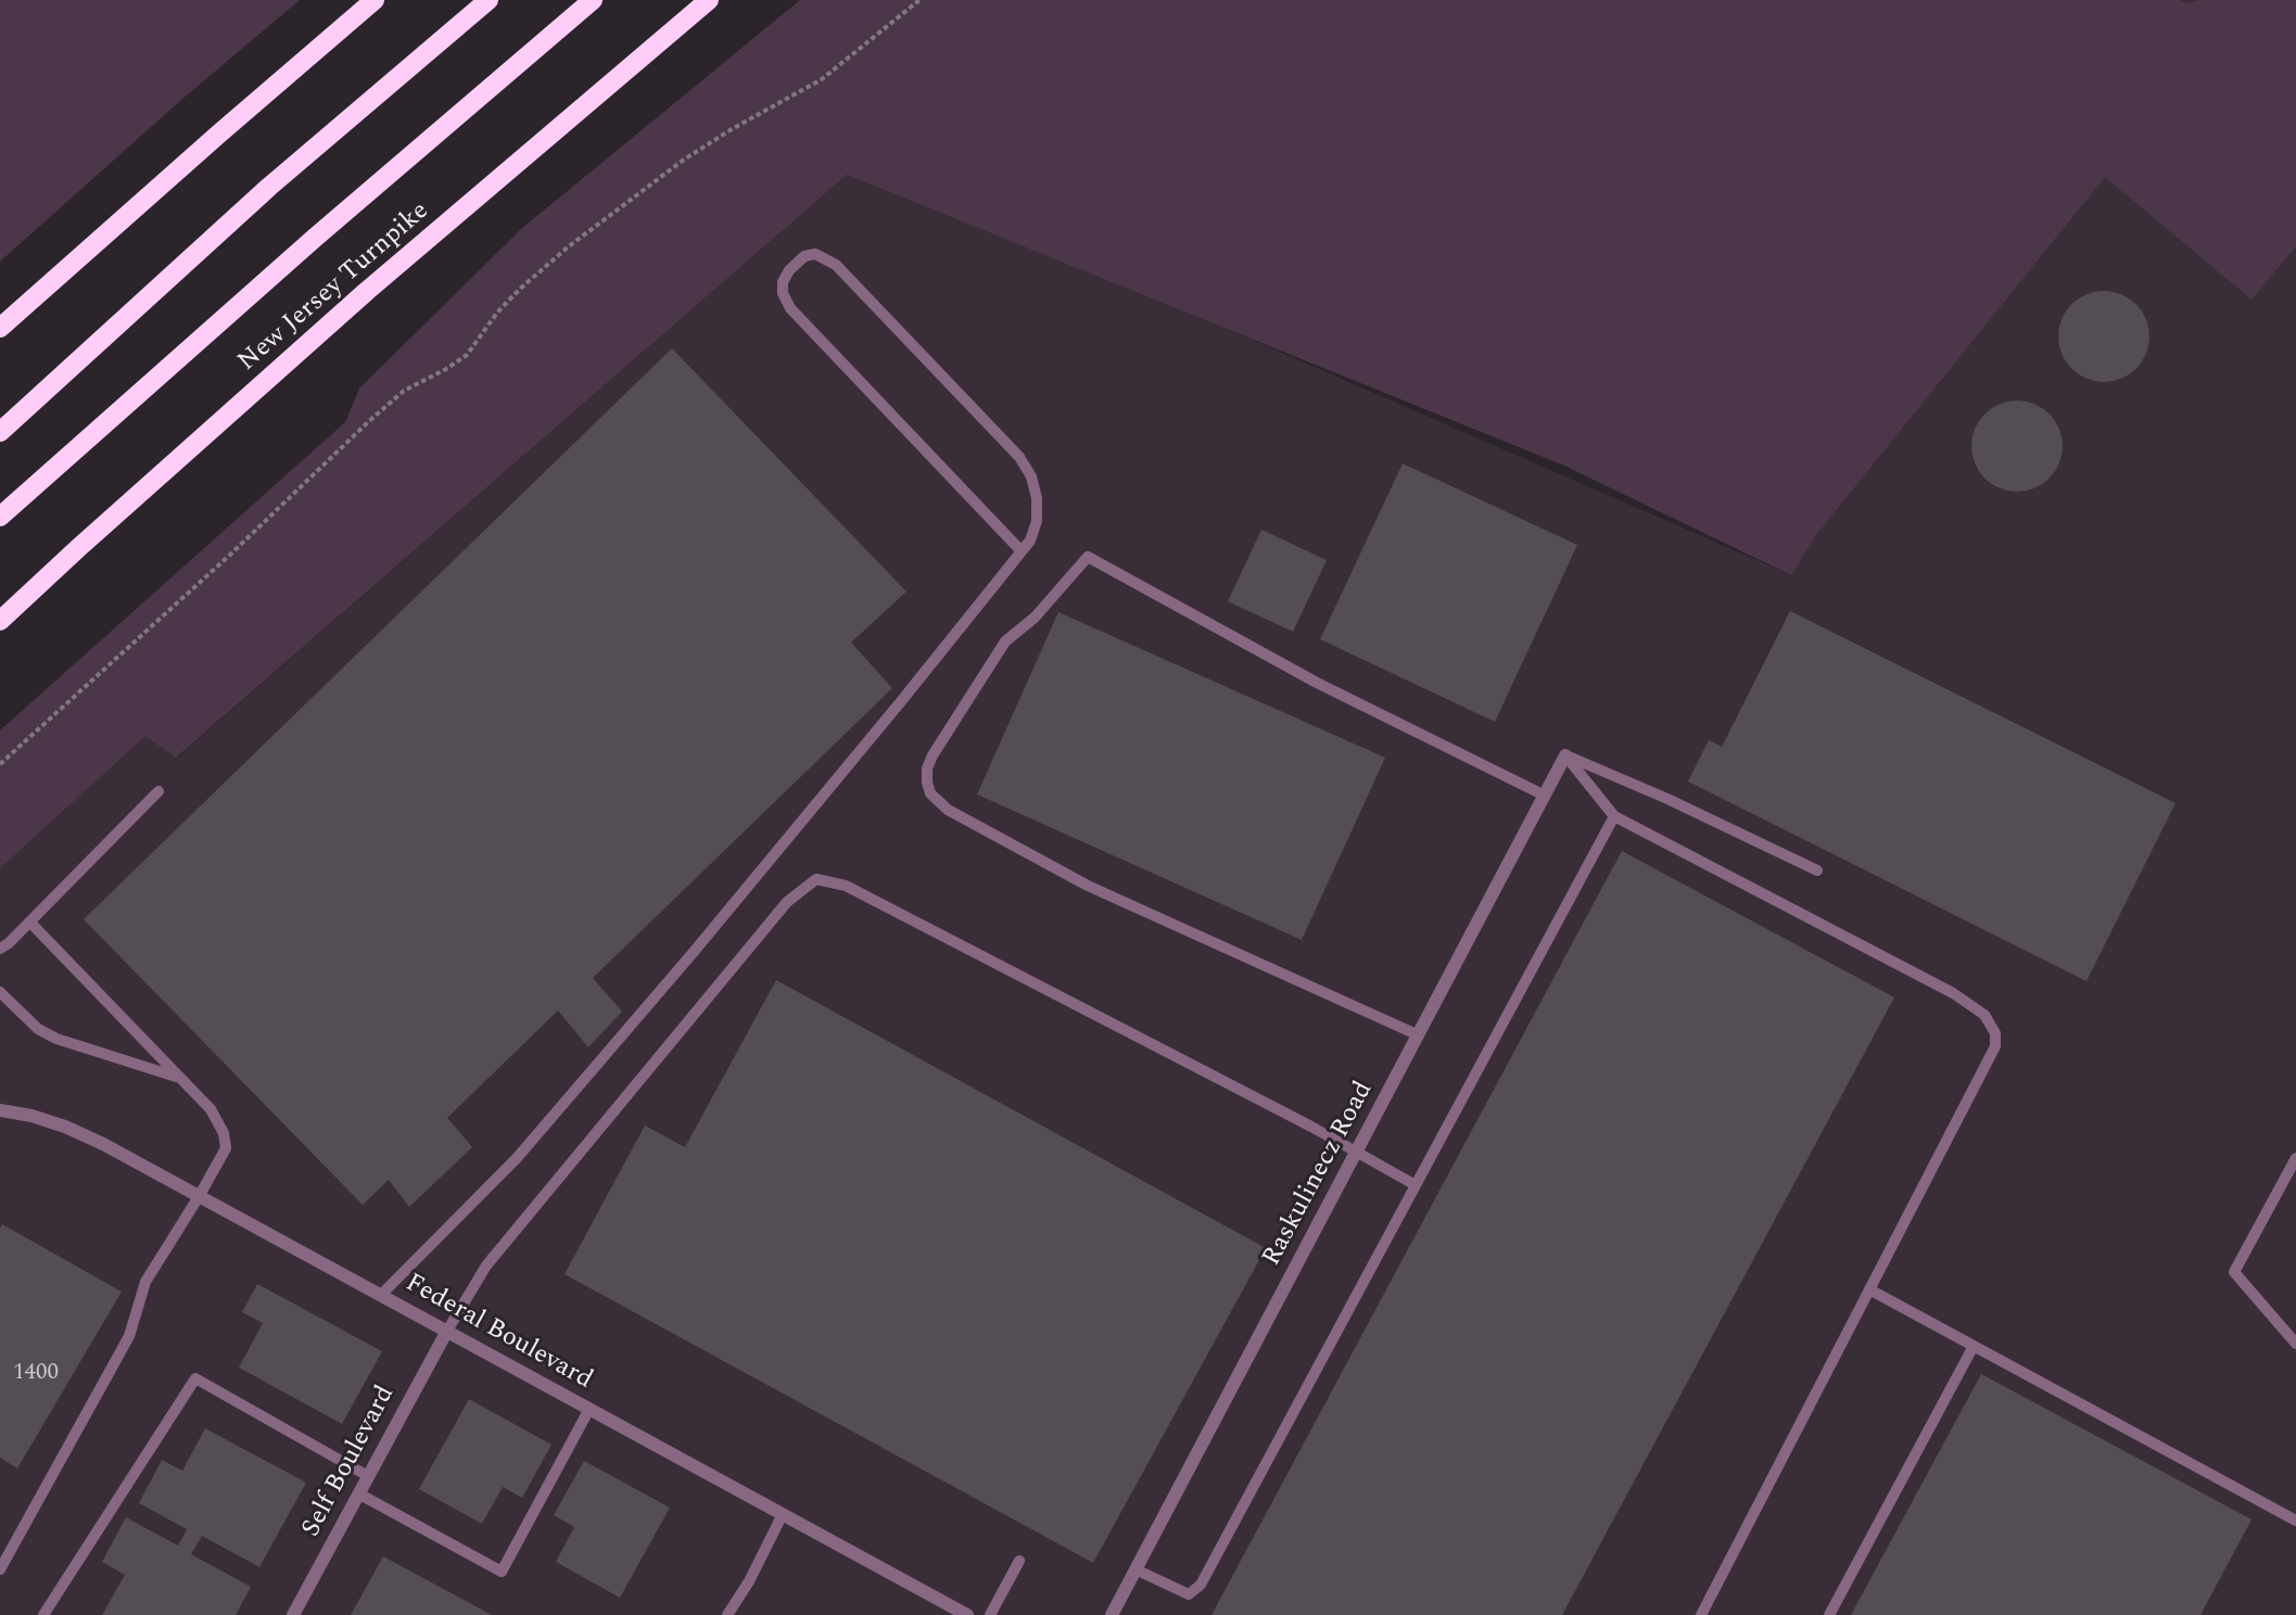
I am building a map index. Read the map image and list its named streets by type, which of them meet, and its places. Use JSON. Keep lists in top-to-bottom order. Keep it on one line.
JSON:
{"streets":{"highway":["New Jersey Turnpike"],"street":["Raskulinecz Road","Federal Boulevard","Self Boulevard"]},"crossings":[["Federal Boulevard","Self Boulevard"]],"house_numbers":["1400"]}
